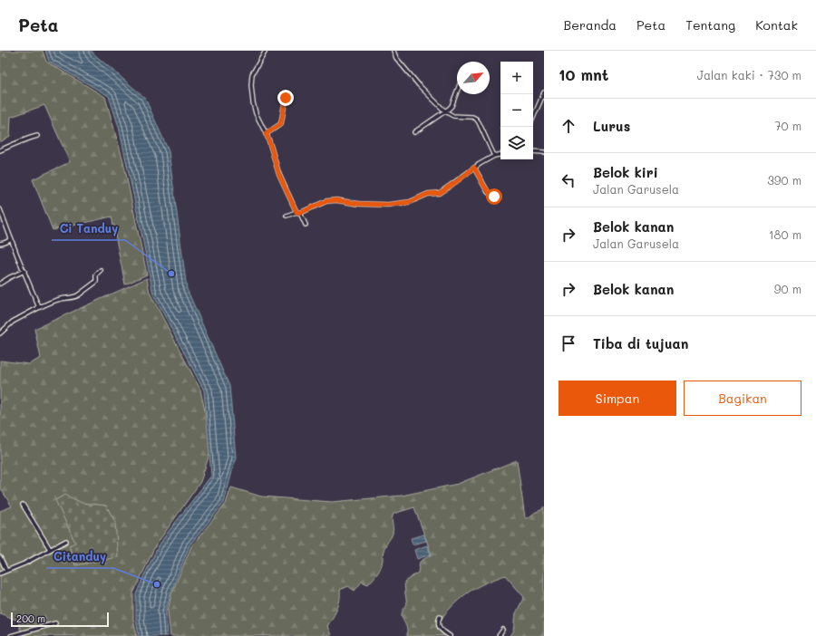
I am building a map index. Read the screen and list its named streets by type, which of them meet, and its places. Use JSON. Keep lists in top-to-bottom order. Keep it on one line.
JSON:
{"places":["Ci Tanduy","Citanduy"],"scale_bar":"200 m","north":"top right","page":{"header":"Peta","nav":["Beranda","Peta","Tentang","Kontak"],"heading":["10 mnt","Jalan kaki · 730 m"],"map_buttons":["+","−"],"list":[["Lurus","70 m"],["Belok kiri","Jalan Garusela","390 m"],["Belok kanan","Jalan Garusela","180 m"],["Belok kanan","90 m"],"Tiba di tujuan"],"buttons":["Simpan","Bagikan"],"scale":"200 m"}}
